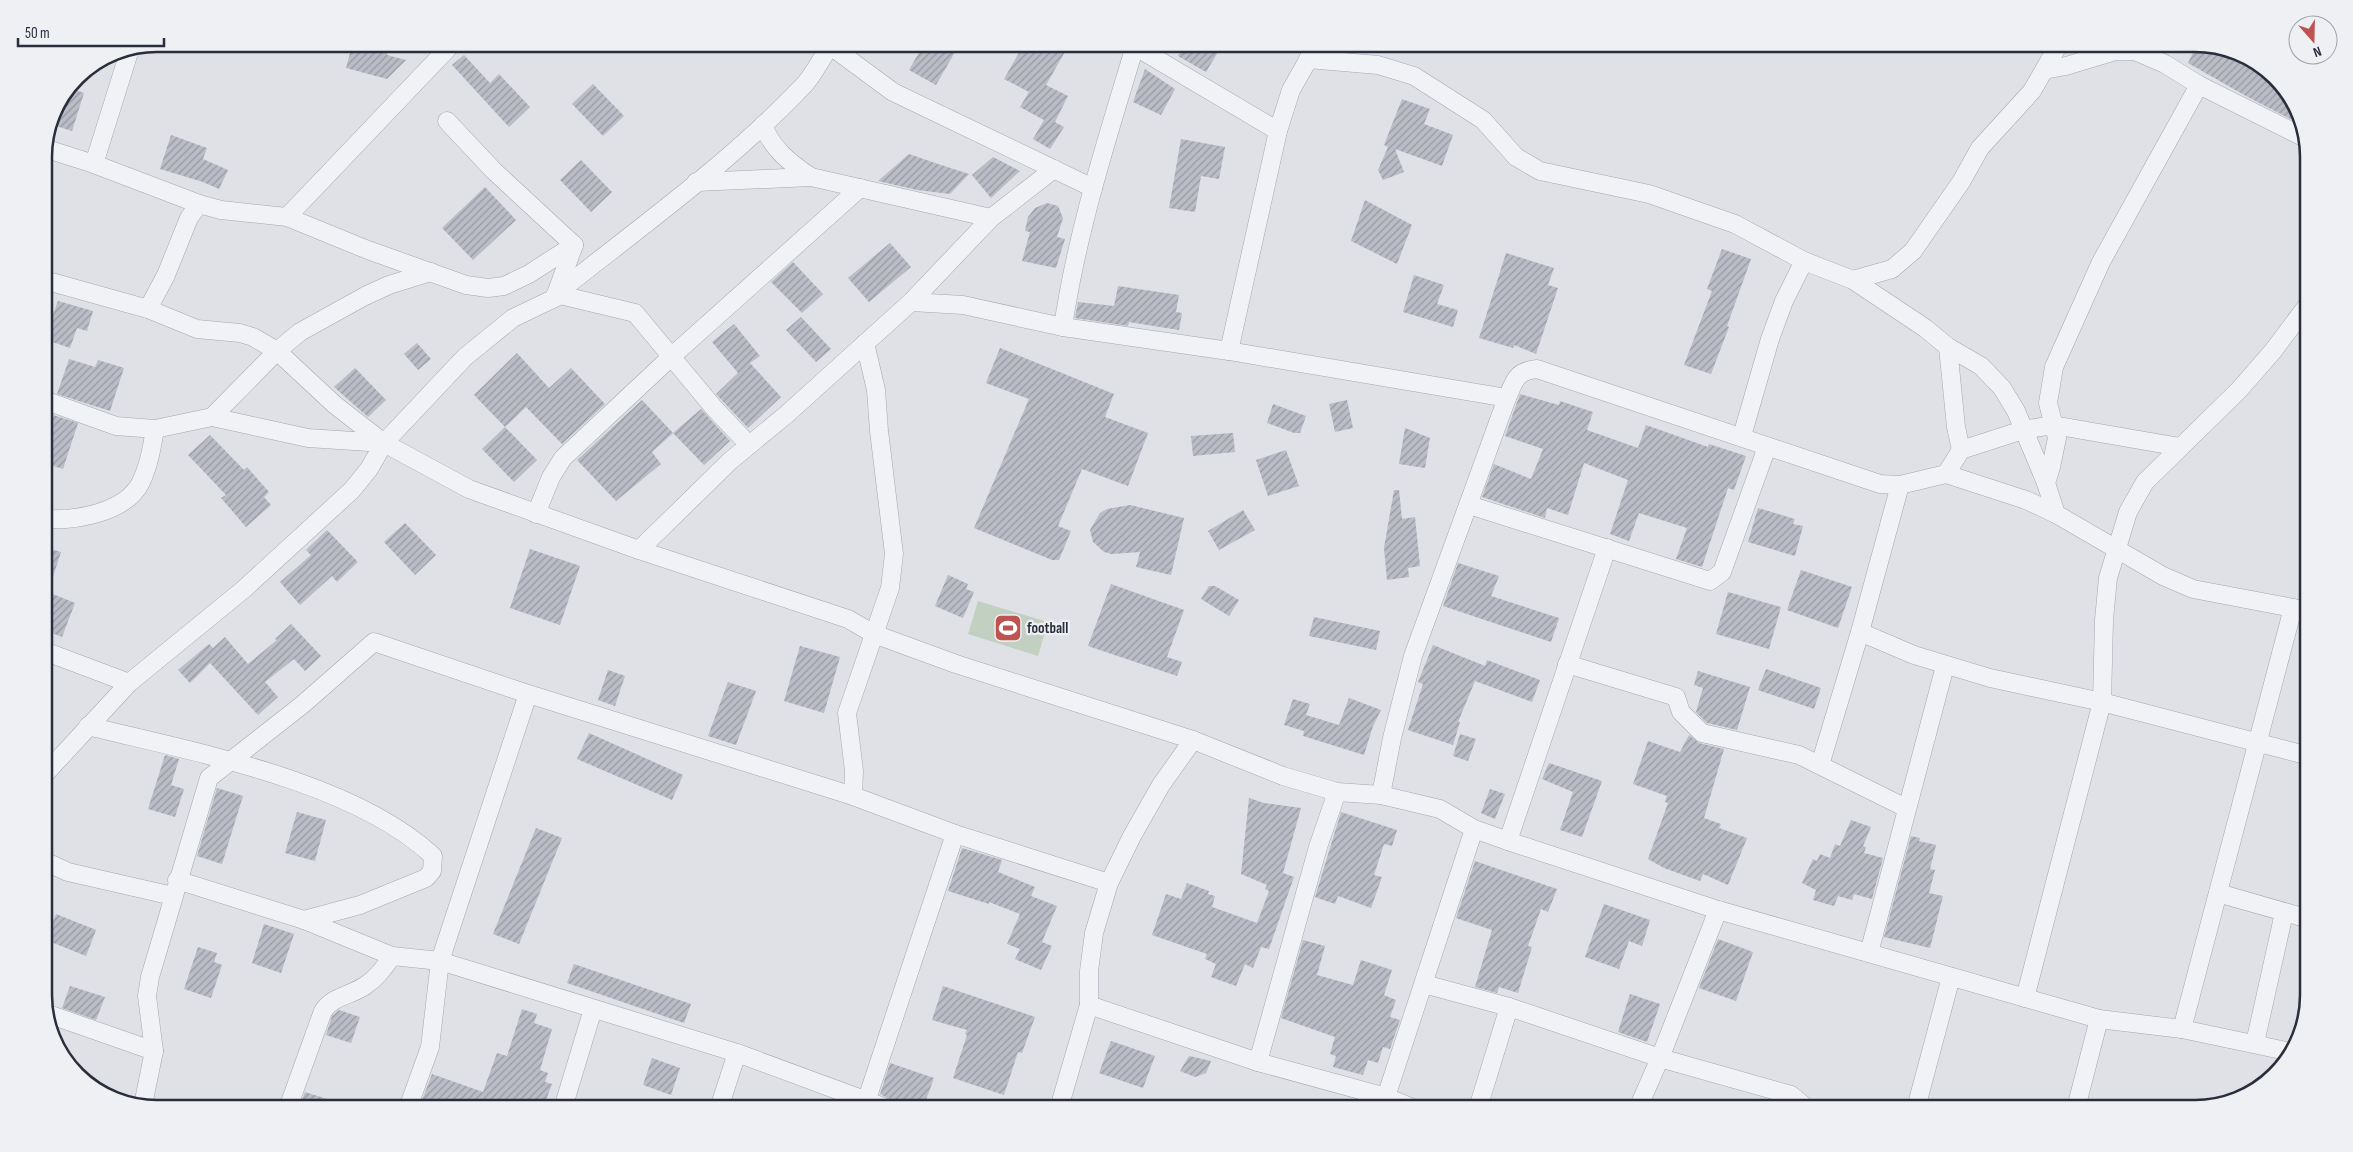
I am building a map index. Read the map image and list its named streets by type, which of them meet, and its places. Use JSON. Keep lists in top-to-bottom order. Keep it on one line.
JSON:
{"places":{"sports":["football"]},"scale_bar":"50 m","north":"bottom"}
